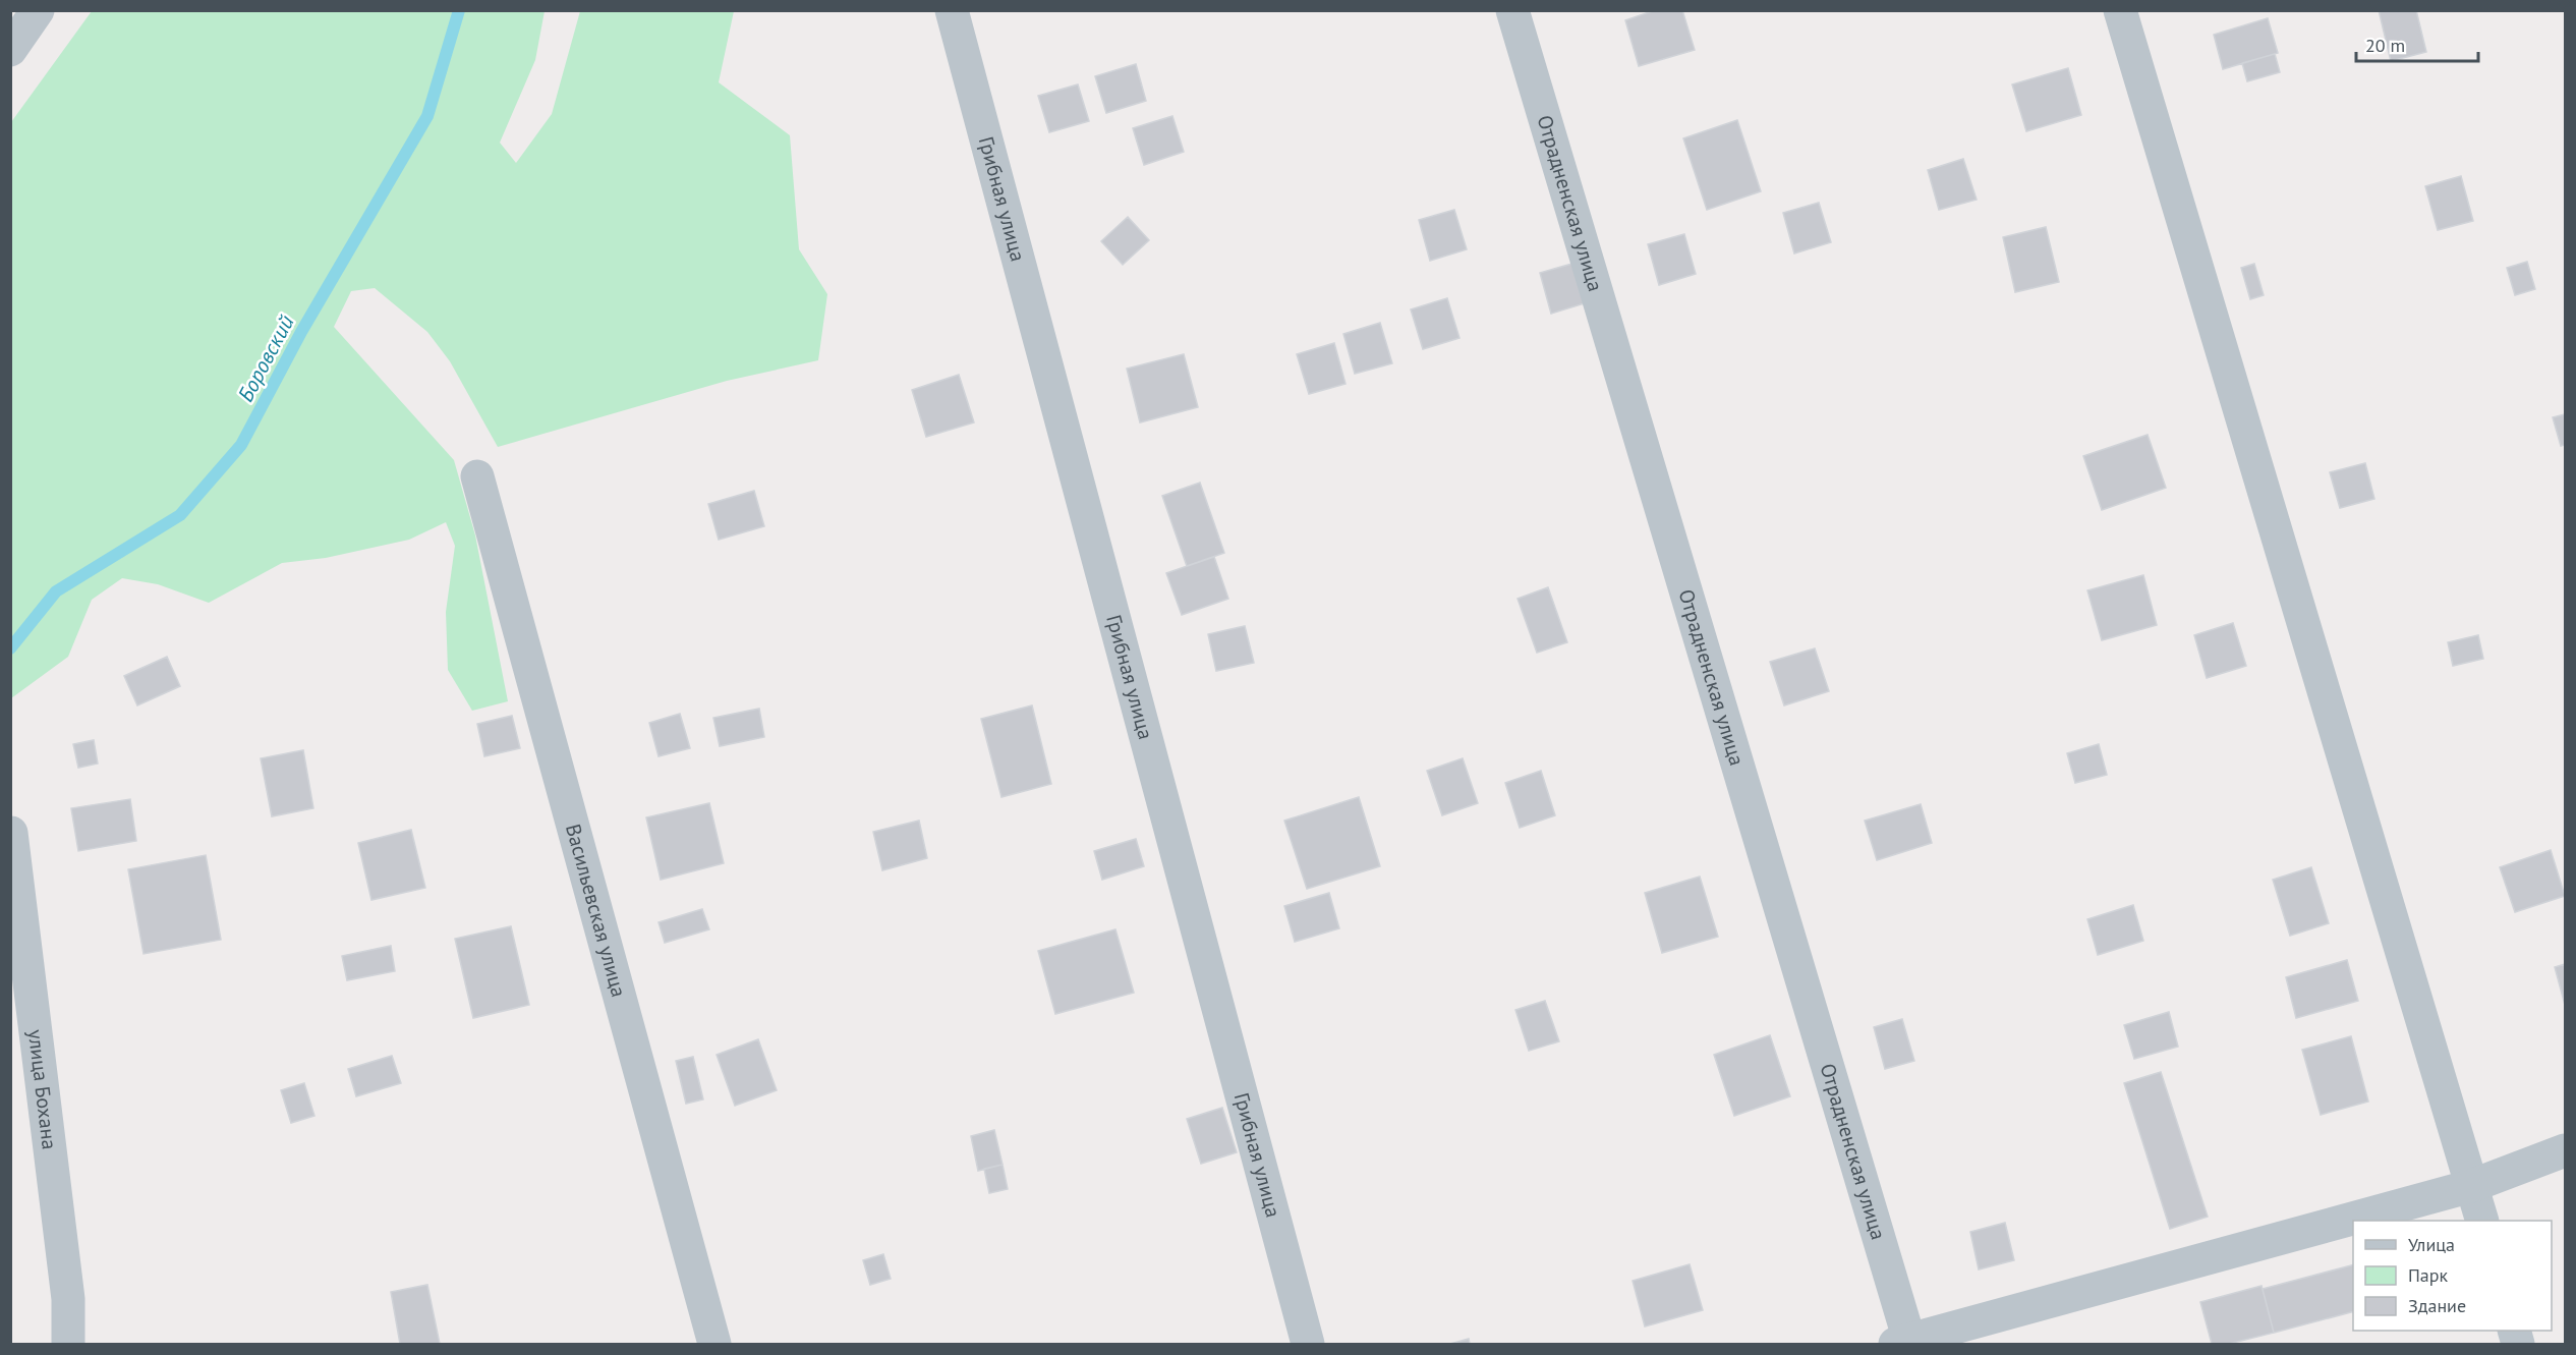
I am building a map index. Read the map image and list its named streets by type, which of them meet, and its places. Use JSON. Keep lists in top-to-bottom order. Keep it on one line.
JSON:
{"streets":{"street":["Грибная улица","Отрадненская улица","Васильевская улица","улица Бохана"]},"water":["Боровский"],"legend":["Улица","Парк","Здание"],"scale_bar":"20 m"}
